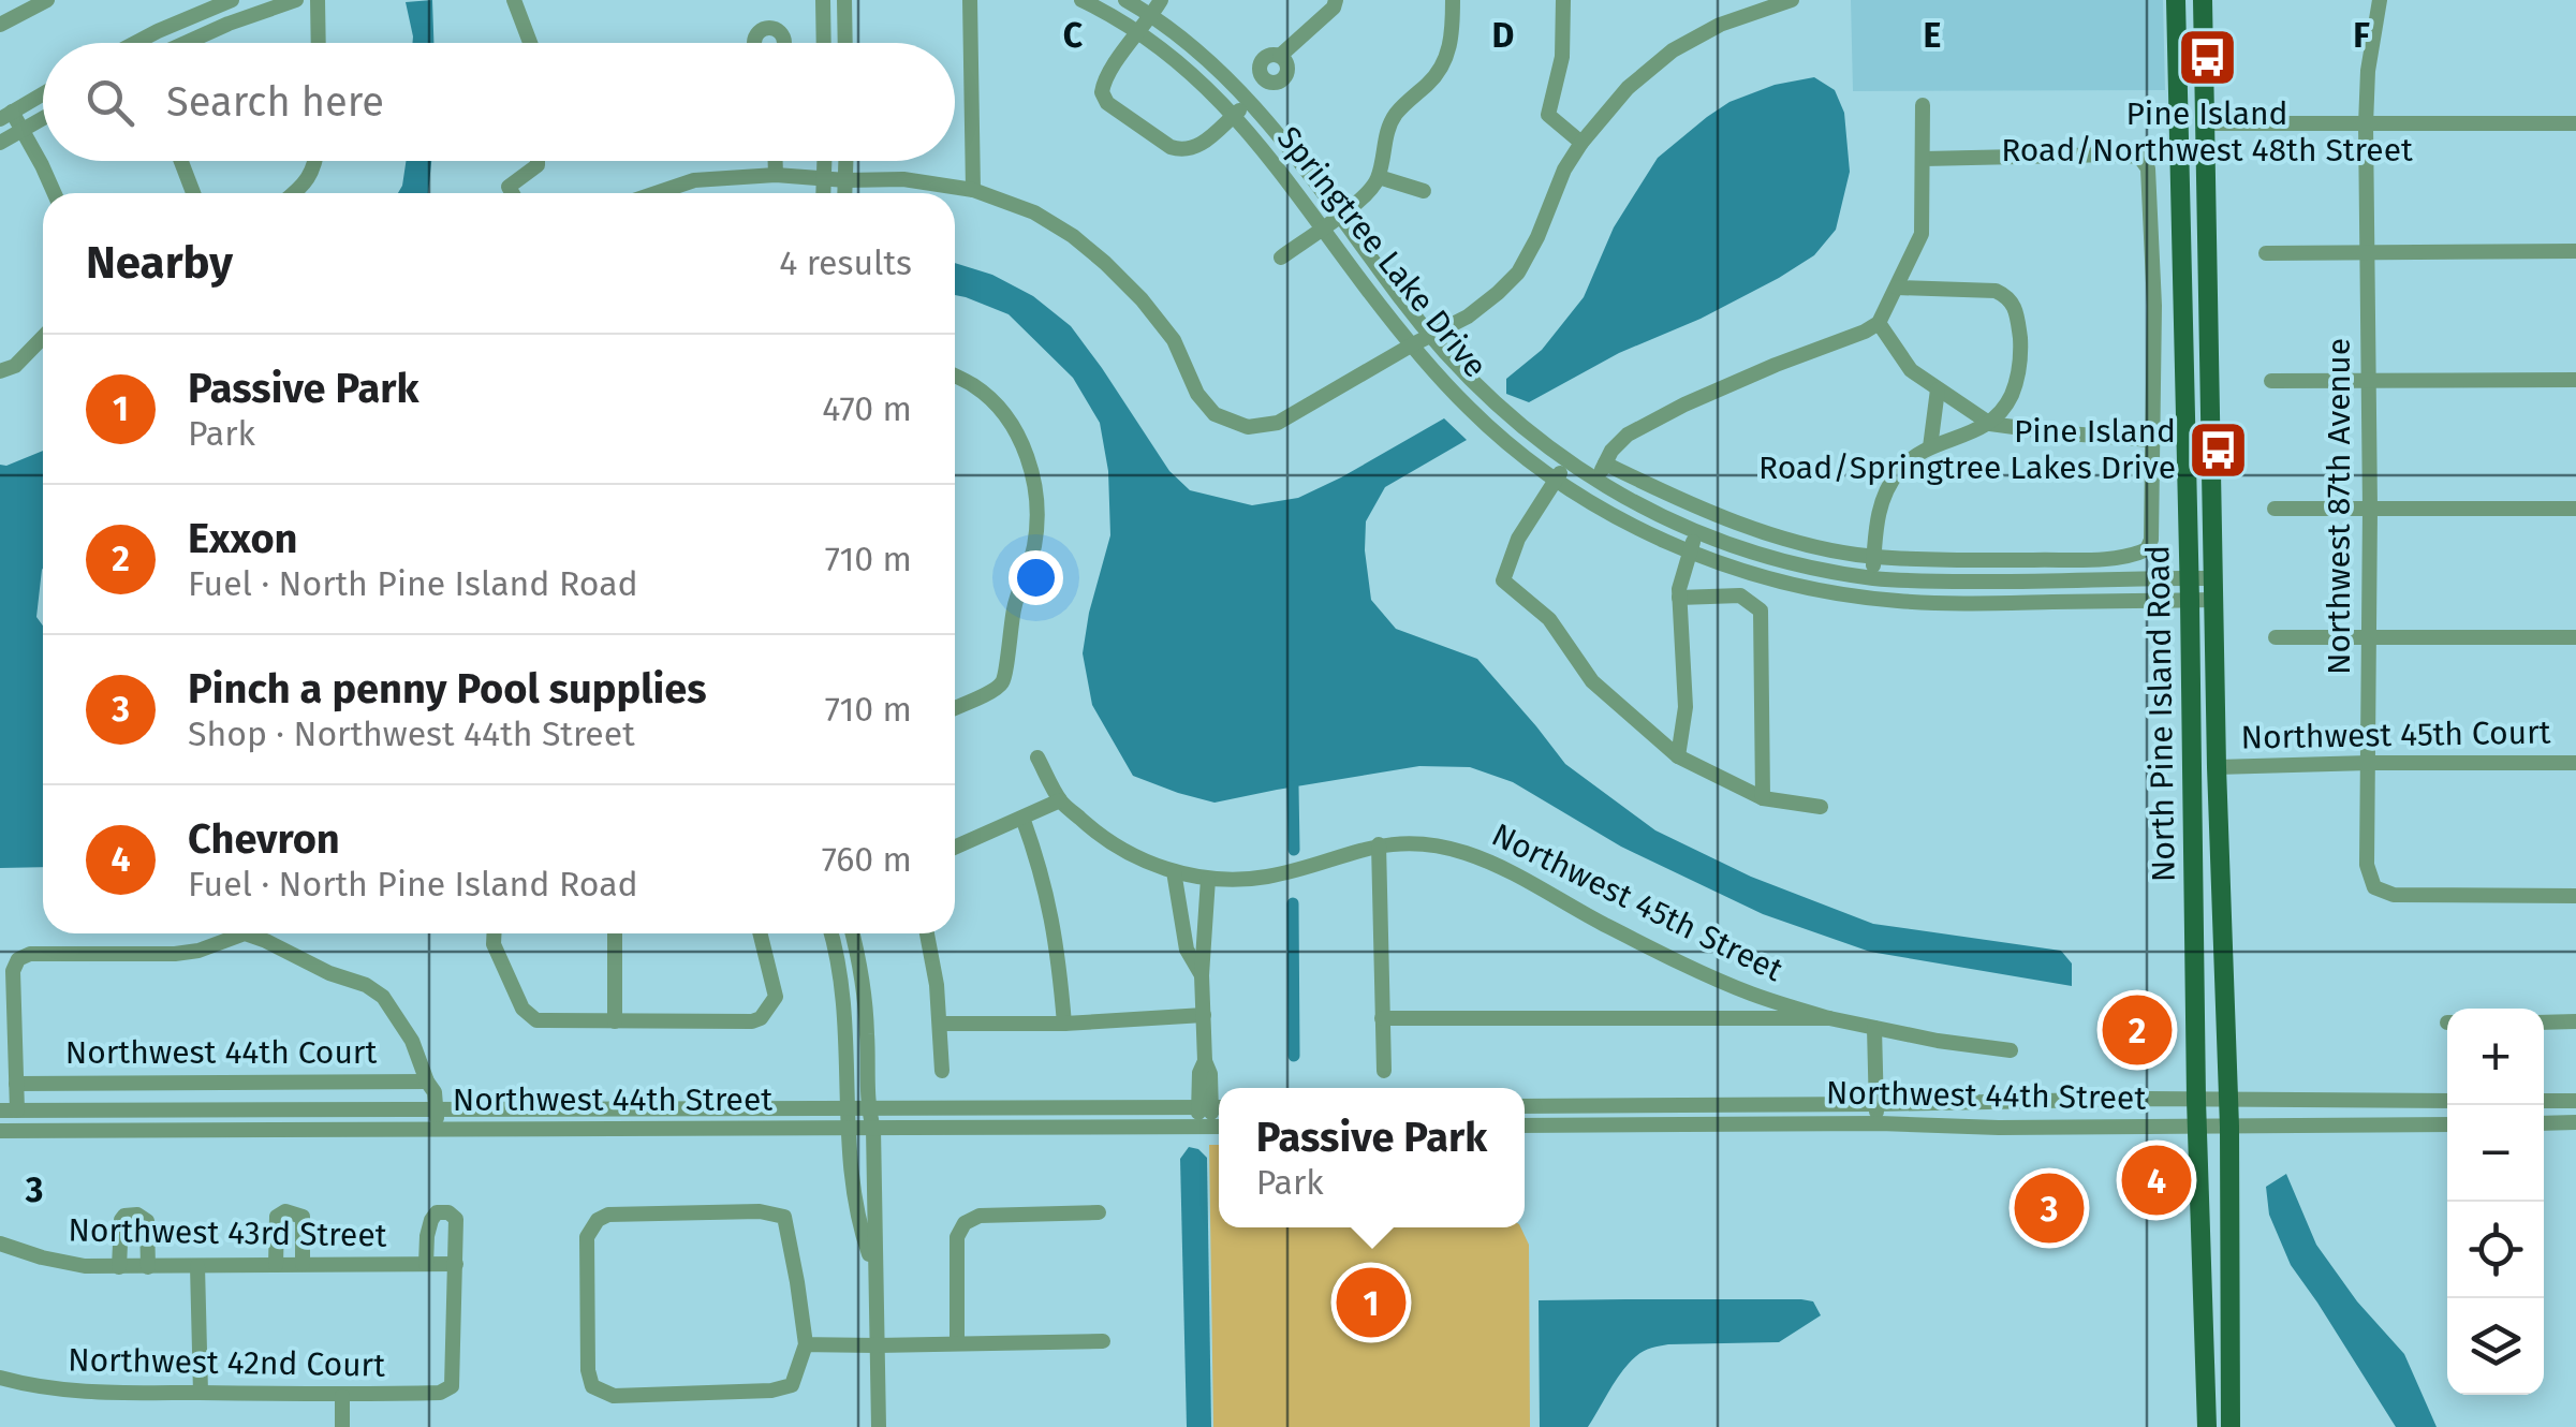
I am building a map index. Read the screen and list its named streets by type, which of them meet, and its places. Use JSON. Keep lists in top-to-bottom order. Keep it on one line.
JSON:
{"streets":{"main road":["North Pine Island Road"],"street":["Springtree Lake Drive","Northwest 87th Avenue","Northwest 45th Court","Northwest 45th Street","Northwest 44th Court","Northwest 44th Street","Northwest 43rd Street","Northwest 42nd Court"]},"crossings":[["Springtree Lake Drive","North Pine Island Road"],["Northwest 87th Avenue","Northwest 45th Court"],["North Pine Island Road","Northwest 45th Court"],["North Pine Island Road","Northwest 44th Street"],["Northwest 43rd Street","Northwest 42nd Court"]],"places":{"bus stop":["Pine Island Road/Northwest 48th Street","Pine Island Road/Springtree Lakes Drive"]},"page":{"search":"Search here","heading":["Nearby","4 results"],"list":[{"mark":"1","name":"Passive Park","note":"Park","value":"470 m"},{"mark":"2","name":"Exxon","note":"Fuel · North Pine Island Road","value":"710 m"},{"mark":"3","name":"Pinch a penny Pool supplies","note":"Shop · Northwest 44th Street","value":"710 m"},{"mark":"4","name":"Chevron","note":"Fuel · North Pine Island Road","value":"760 m"}],"pins":["2","4","3","1"],"map_buttons":["+","−"],"popup":["Passive Park","Park"]},"grid":{"columns":["C","D","E","F"],"rows":["3"]}}
